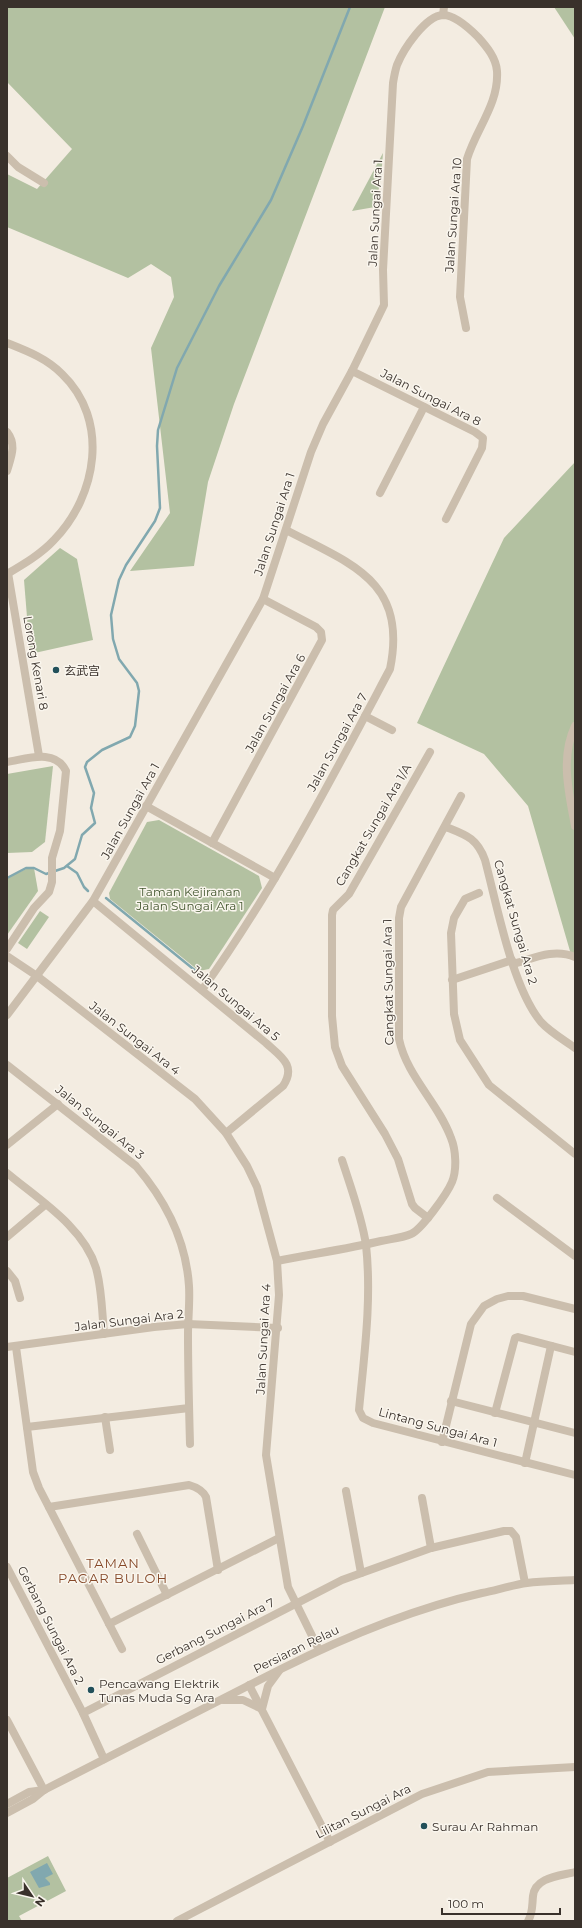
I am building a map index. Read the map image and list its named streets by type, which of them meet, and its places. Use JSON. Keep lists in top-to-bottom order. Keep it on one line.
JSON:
{"streets":{"street":["Jalan Sungai Ara 1","Jalan Sungai Ara 10","Jalan Sungai Ara 8","Lorong Kenari 8","Jalan Sungai Ara 6","Jalan Sungai Ara 7","Cangkat Sungai Ara 1/A","Cangkat Sungai Ara 2","Cangkat Sungai Ara 1","Jalan Sungai Ara 5","Jalan Sungai Ara 4","Jalan Sungai Ara 3","Jalan Sungai Ara 2","Lintang Sungai Ara 1","Gerbang Sungai Ara 2","Gerbang Sungai Ara 7","Persiaran Relau","Lilitan Sungai Ara"]},"crossings":[["Jalan Sungai Ara 1","Jalan Sungai Ara 10"],["Jalan Sungai Ara 1","Jalan Sungai Ara 8"],["Jalan Sungai Ara 1","Jalan Sungai Ara 6"],["Jalan Sungai Ara 1","Jalan Sungai Ara 7"],["Jalan Sungai Ara 1","Jalan Sungai Ara 5"],["Jalan Sungai Ara 1","Jalan Sungai Ara 4"],["Jalan Sungai Ara 7","Jalan Sungai Ara 5"],["Cangkat Sungai Ara 1/A","Cangkat Sungai Ara 1"],["Cangkat Sungai Ara 2","Cangkat Sungai Ara 1"],["Cangkat Sungai Ara 1","Jalan Sungai Ara 4"],["Cangkat Sungai Ara 1","Lintang Sungai Ara 1"],["Jalan Sungai Ara 5","Jalan Sungai Ara 4"],["Jalan Sungai Ara 4","Jalan Sungai Ara 2"],["Jalan Sungai Ara 4","Gerbang Sungai Ara 7"],["Jalan Sungai Ara 4","Persiaran Relau"],["Jalan Sungai Ara 3","Jalan Sungai Ara 2"],["Gerbang Sungai Ara 2","Gerbang Sungai Ara 7"],["Gerbang Sungai Ara 2","Persiaran Relau"],["Gerbang Sungai Ara 7","Persiaran Relau"]],"districts":["TAMAN PAGAR BULOH"],"parks":["Taman Kejiranan Jalan Sungai Ara 1"],"places":["玄武宫","Pencawang Elektrik Tunas Muda Sg Ara","Surau Ar Rahman"],"scale_bar":"100 m","north":"bottom right"}
